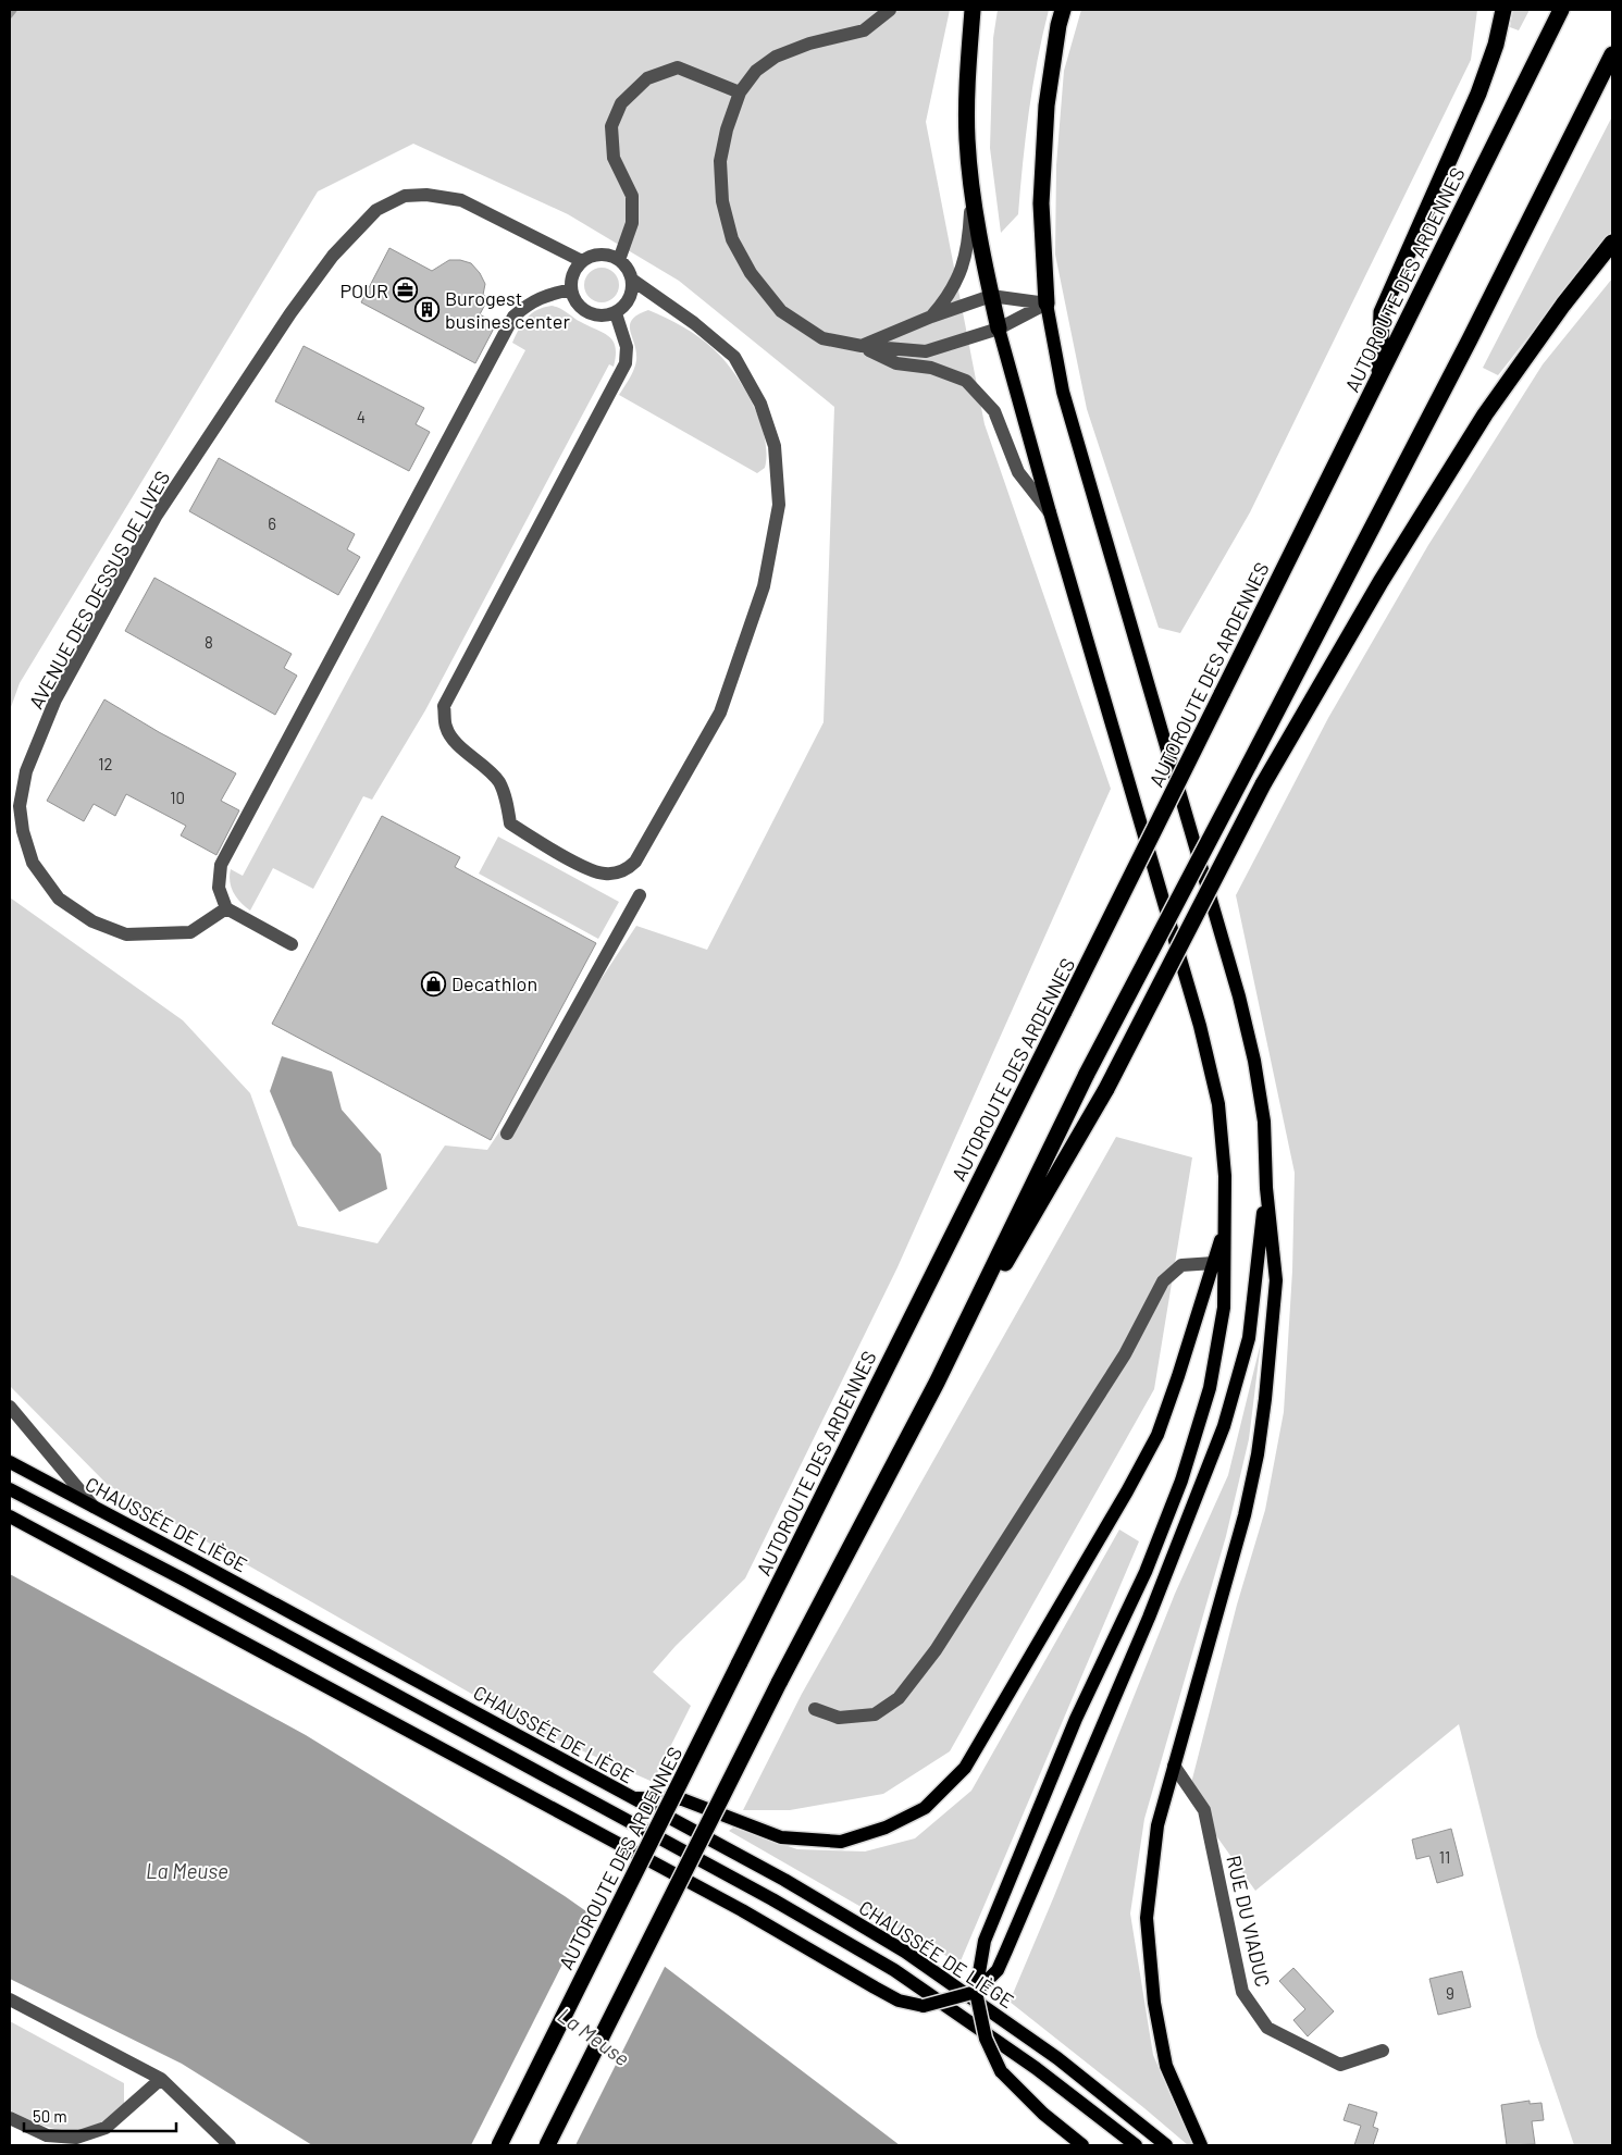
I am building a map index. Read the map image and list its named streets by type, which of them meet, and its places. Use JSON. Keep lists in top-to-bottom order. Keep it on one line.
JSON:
{"streets":{"highway":["AUTOROUTE DES ARDENNES"],"main road":["CHAUSSÉE DE LIÈGE"],"street":["AVENUE DES DESSUS DE LIVES","RUE DU VIADUC"]},"water":["La Meuse"],"places":{"office":["POUR"],"building":["Burogest busines center"],"shop":["Decathlon"]},"house_numbers":["4","6","8","12","10","11","9"],"scale_bar":"50 m"}
